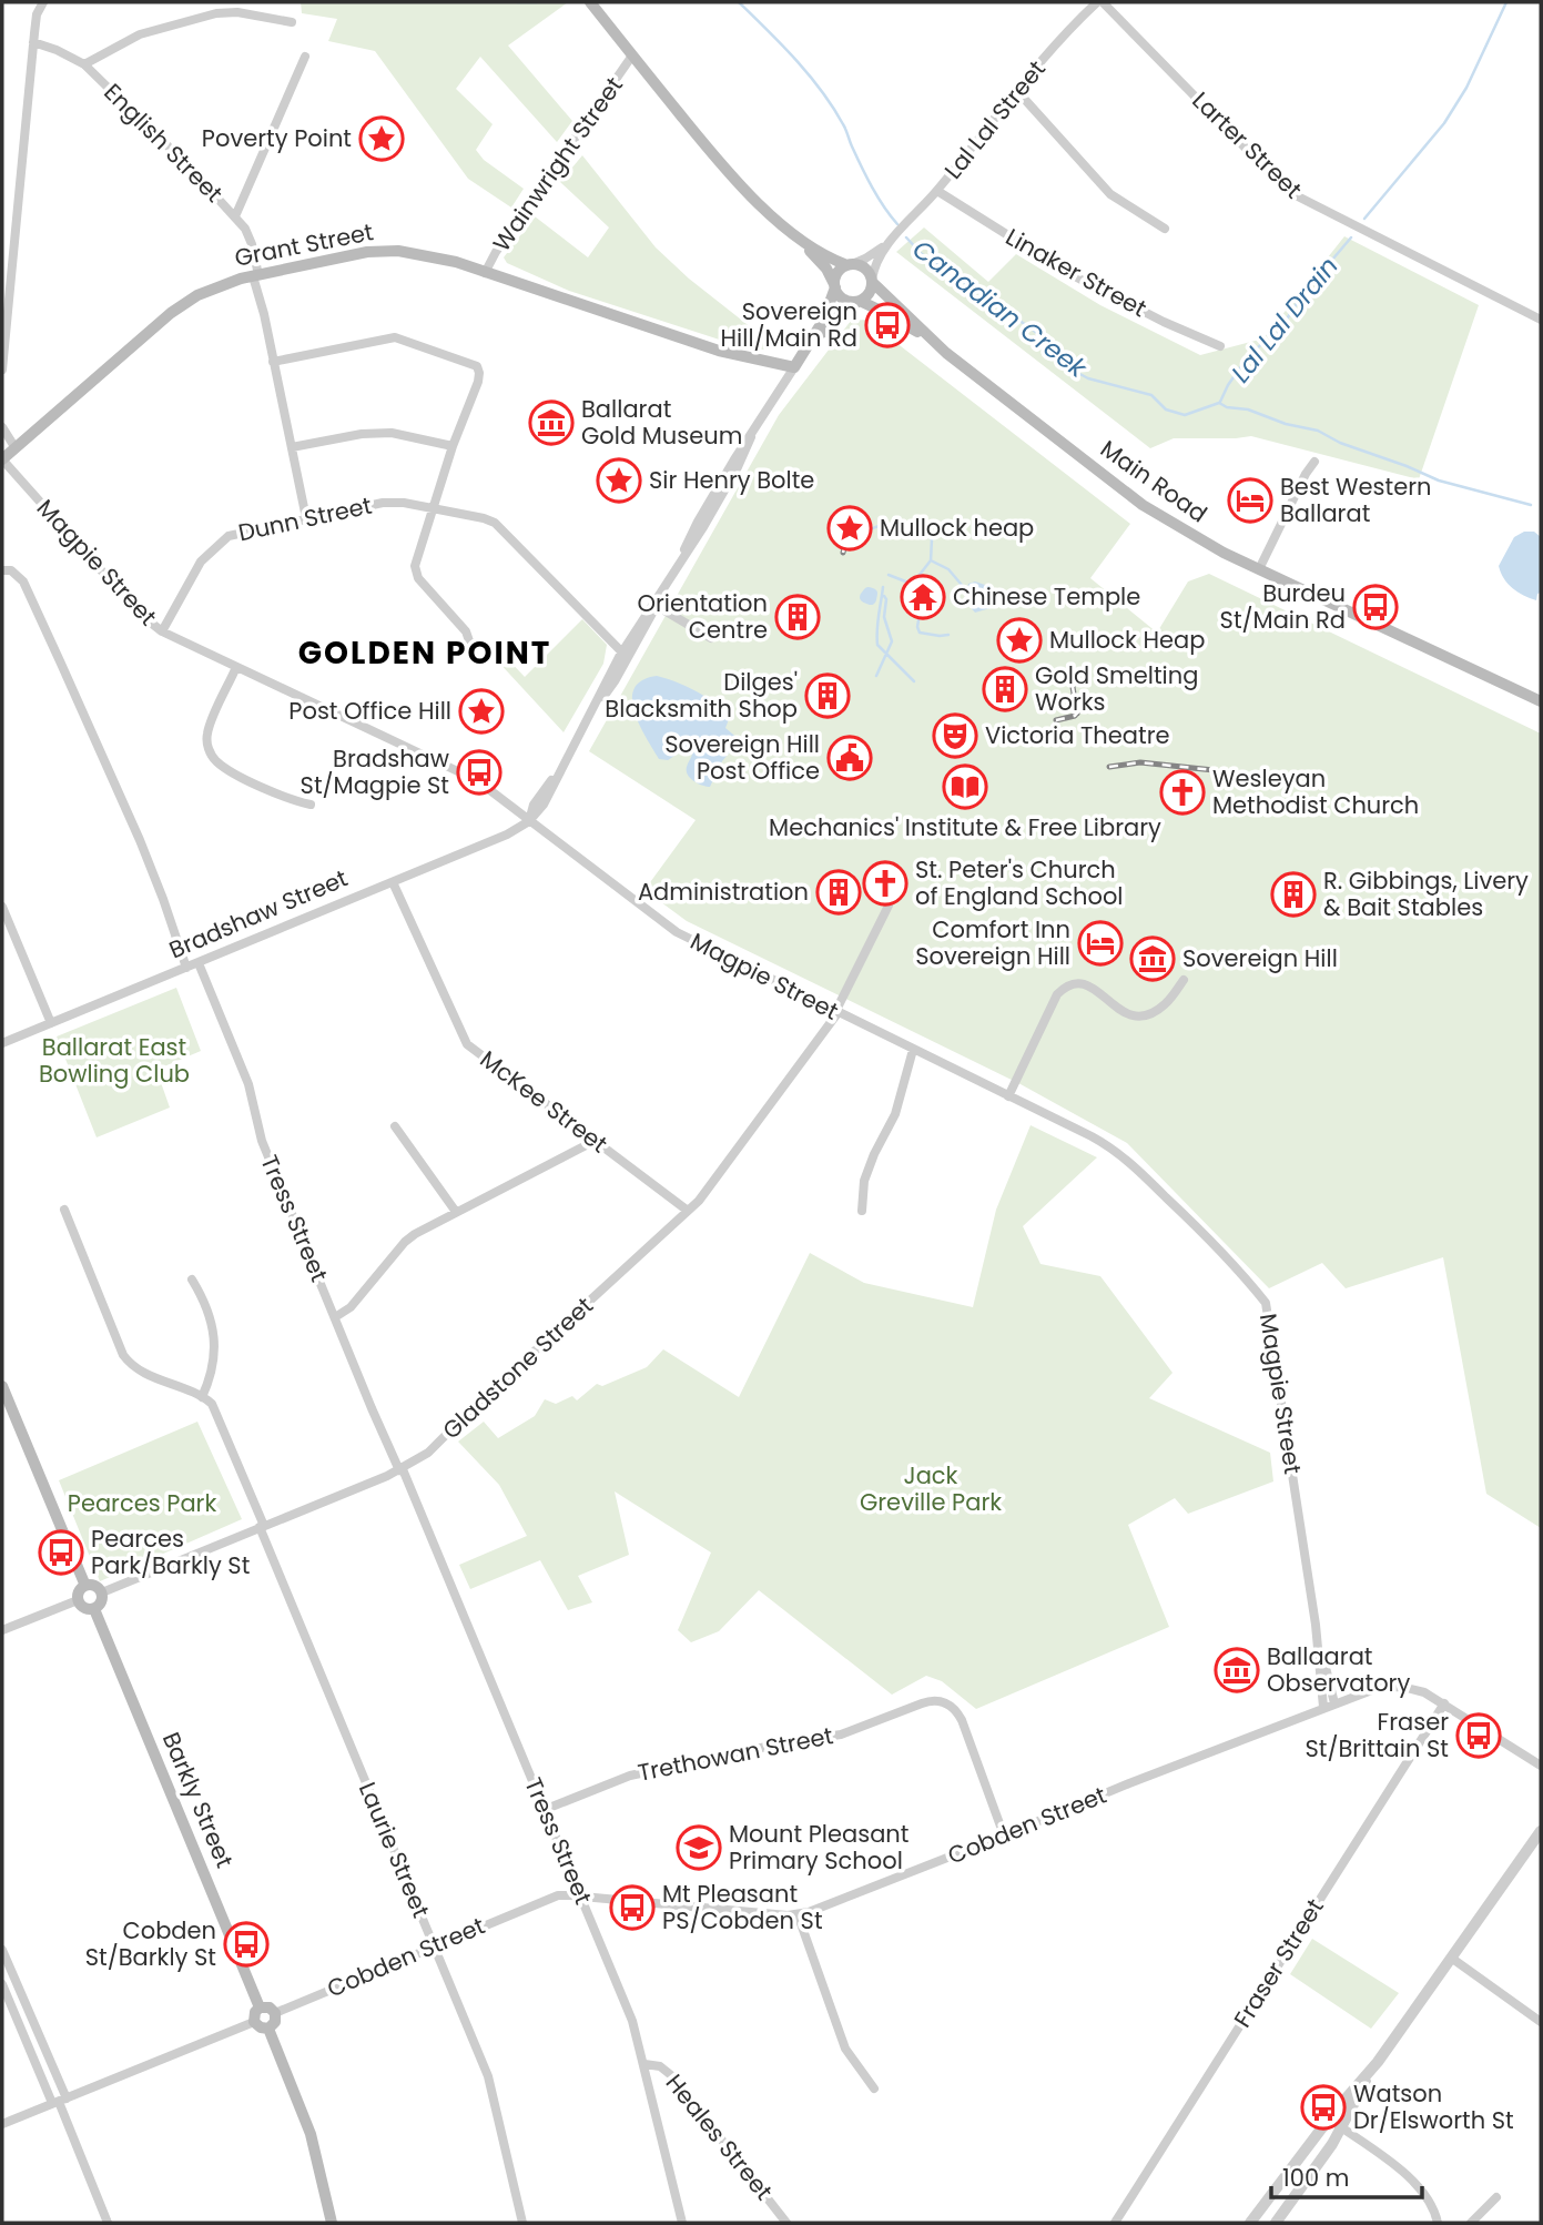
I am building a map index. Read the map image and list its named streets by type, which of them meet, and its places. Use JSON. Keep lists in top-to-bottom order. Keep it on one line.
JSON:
{"streets":{"main road":["Grant Street","Main Road","Barkly Street"],"street":["Lal Lal Street","English Street","Larter Street","Wainwright Street","Linaker Street","Dunn Street","Magpie Street","Bradshaw Street","McKee Street","Tress Street","Gladstone Street","Trethowan Street","Cobden Street","Laurie Street","Fraser Street","Heales Street"]},"crossings":[["Lal Lal Street","Larter Street"],["Lal Lal Street","Linaker Street"],["Lal Lal Street","Main Road"],["English Street","Grant Street"],["English Street","Dunn Street"],["Wainwright Street","Grant Street"],["Grant Street","Magpie Street"],["Dunn Street","Magpie Street"],["Magpie Street","Bradshaw Street"],["Magpie Street","Gladstone Street"],["Magpie Street","Cobden Street"],["Bradshaw Street","McKee Street"],["Bradshaw Street","Tress Street"],["McKee Street","Gladstone Street"],["Tress Street","Gladstone Street"],["Tress Street","Trethowan Street"],["Tress Street","Cobden Street"],["Tress Street","Heales Street"],["Gladstone Street","Barkly Street"],["Gladstone Street","Laurie Street"],["Trethowan Street","Cobden Street"],["Barkly Street","Cobden Street"],["Cobden Street","Laurie Street"],["Cobden Street","Fraser Street"]],"districts":["GOLDEN POINT"],"water":["Canadian Creek","Lal Lal Drain"],"parks":["Ballarat East Bowling Club","Jack Greville Park","Pearces Park"],"places":{"place":["Poverty Point","Sir Henry Bolte","Mullock heap","Mullock Heap","Post Office Hill"],"bus stop":["Sovereign Hill/Main Rd","Burdeu St/Main Rd","Bradshaw St/Magpie St","Pearces Park/Barkly St","Fraser St/Brittain St","Mt Pleasant PS/Cobden St","Cobden St/Barkly St","Watson Dr/Elsworth St"],"museum":["Ballarat Gold Museum","Sovereign Hill","Ballaarat Observatory"],"hotel":["Best Western Ballarat","Comfort Inn Sovereign Hill"],"temple":["Chinese Temple"],"building":["Orientation Centre","Gold Smelting Works","Dilges' Blacksmith Shop","Administration","R. Gibbings, Livery & Bait Stables"],"theatre":["Victoria Theatre"],"public building":["Sovereign Hill Post Office"],"library":["Mechanics' Institute & Free Library"],"church":["Wesleyan Methodist Church","St. Peter's Church of England School"],"school or university":["Mount Pleasant Primary School"]},"scale_bar":"100 m"}
